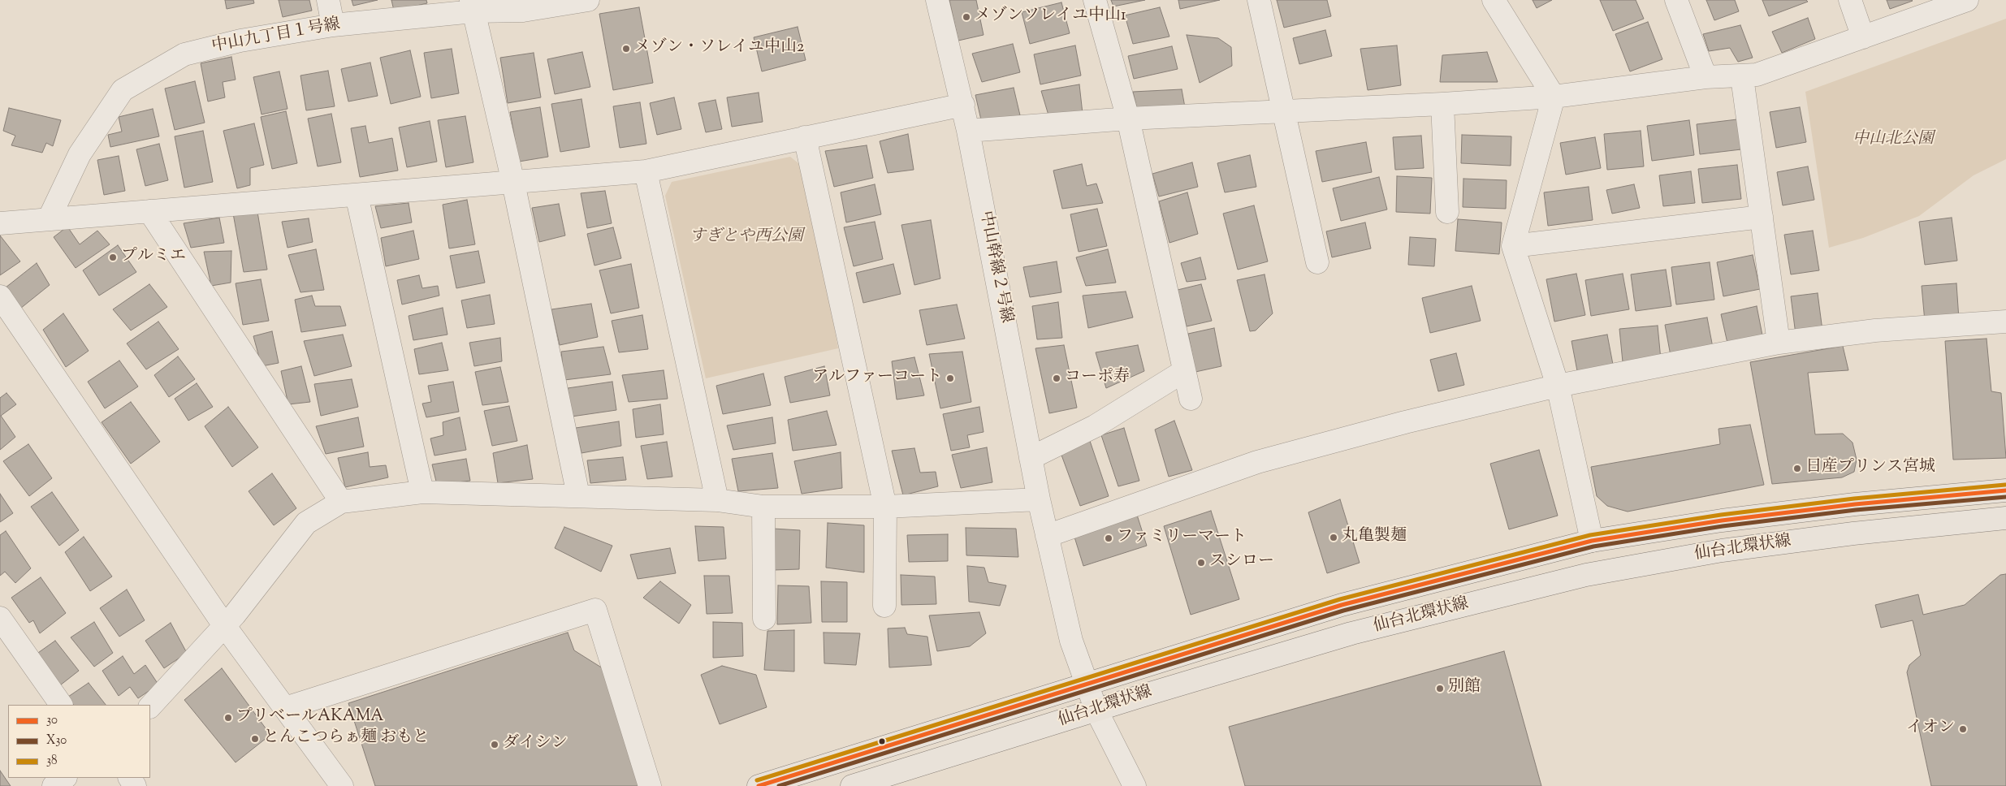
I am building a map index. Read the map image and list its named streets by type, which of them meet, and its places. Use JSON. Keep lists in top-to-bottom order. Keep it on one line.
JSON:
{"streets":{"main road":["仙台北環状線"],"street":["中山九丁目１号線","中山幹線２号線"]},"crossings":[["中山幹線２号線","仙台北環状線"]],"parks":["中山北公園","すぎとや西公園"],"places":["メゾンソレイユ中山1","メゾン・ソレイユ中山2","プルミエ","アルファーコート","コーポ寿","日産プリンス宮城","丸亀製麺","ファミリーマート","スシロー","別館","プリベールAKAMA","イオン","とんこつらぁ麺 おもと","ダイシン"],"lines":["transit line 38","transit line 30","transit line X30"],"legend":["30","X30","38"]}
